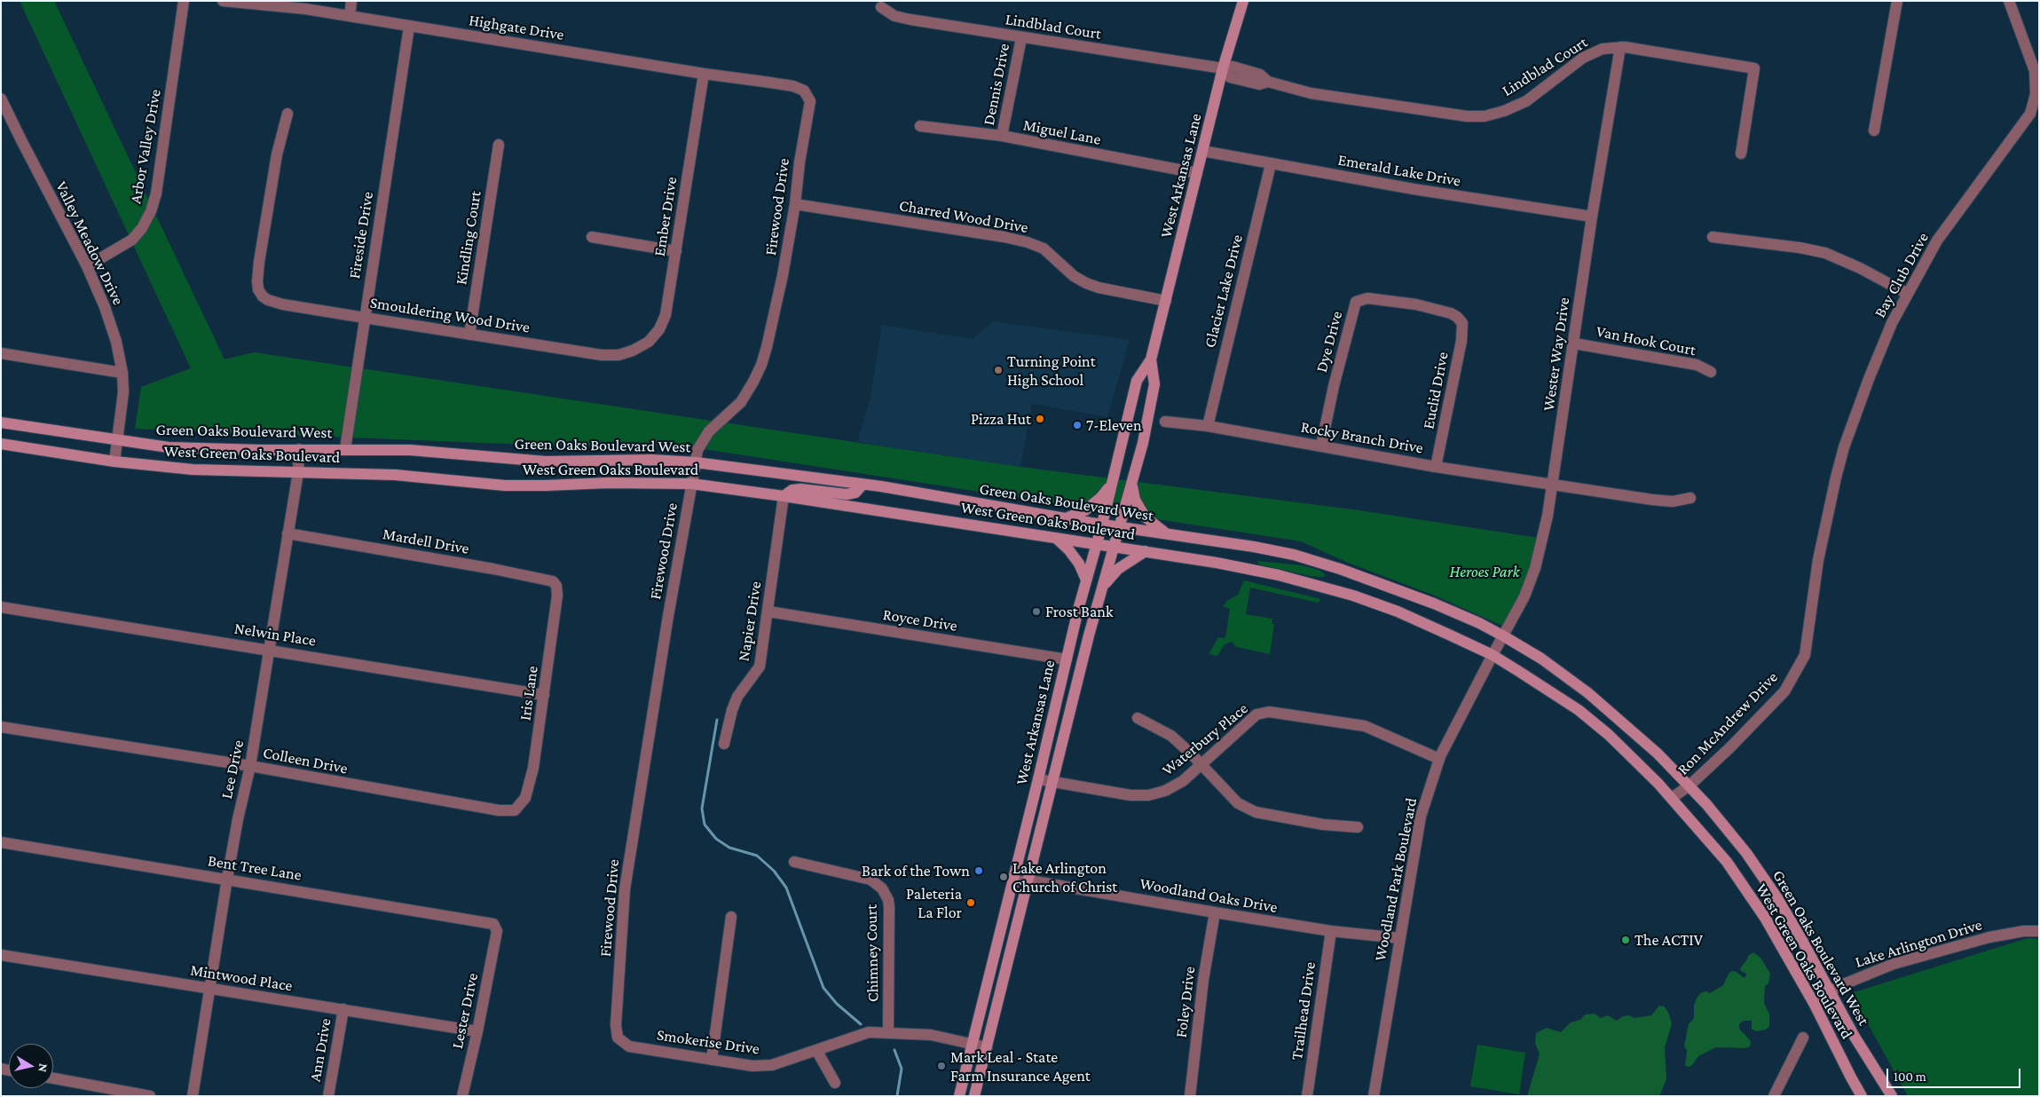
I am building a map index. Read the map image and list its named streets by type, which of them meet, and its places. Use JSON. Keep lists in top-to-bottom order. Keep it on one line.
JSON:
{"streets":{"main road":["West Arkansas Lane","Green Oaks Boulevard West","West Green Oaks Boulevard"],"street":["Lindblad Court","Highgate Drive","Dennis Drive","Miguel Lane","Arbor Valley Drive","Emerald Lake Drive","Firewood Drive","Ember Drive","Charred Wood Drive","Fireside Drive","Kindling Court","Valley Meadow Drive","Bay Club Drive","Glacier Lake Drive","Smouldering Wood Drive","Van Hook Court","Dye Drive","Wester Way Drive","Euclid Drive","Rocky Branch Drive","Mardell Drive","Royce Drive","Napier Drive","Nelwin Place","Iris Lane","Ron McAndrew Drive","Waterbury Place","Colleen Drive","Lee Drive","Bent Tree Lane","Woodland Park Boulevard","Woodland Oaks Drive","Lake Arlington Drive","Chimney Court","Mintwood Place","Foley Drive","Lester Drive","Trailhead Drive","Smokerise Drive","Ann Drive"]},"crossings":[["Lindblad Court","Dennis Drive"],["Lindblad Court","West Arkansas Lane"],["Lindblad Court","Wester Way Drive"],["Highgate Drive","Firewood Drive"],["Highgate Drive","Ember Drive"],["Highgate Drive","Fireside Drive"],["Dennis Drive","Miguel Lane"],["Miguel Lane","West Arkansas Lane"],["Arbor Valley Drive","Valley Meadow Drive"],["Emerald Lake Drive","West Arkansas Lane"],["Emerald Lake Drive","Glacier Lake Drive"],["Emerald Lake Drive","Wester Way Drive"],["West Arkansas Lane","Charred Wood Drive"],["West Arkansas Lane","Green Oaks Boulevard West"],["West Arkansas Lane","West Green Oaks Boulevard"],["West Arkansas Lane","Royce Drive"],["West Arkansas Lane","Waterbury Place"],["West Arkansas Lane","Woodland Oaks Drive"],["West Arkansas Lane","Smokerise Drive"],["Firewood Drive","Charred Wood Drive"],["Firewood Drive","Green Oaks Boulevard West"],["Firewood Drive","West Green Oaks Boulevard"],["Firewood Drive","Smokerise Drive"],["Ember Drive","Smouldering Wood Drive"],["Fireside Drive","Smouldering Wood Drive"],["Fireside Drive","Green Oaks Boulevard West"],["Kindling Court","Smouldering Wood Drive"],["Valley Meadow Drive","Green Oaks Boulevard West"],["Valley Meadow Drive","West Green Oaks Boulevard"],["Bay Club Drive","Ron McAndrew Drive"],["Glacier Lake Drive","Rocky Branch Drive"],["Van Hook Court","Wester Way Drive"],["Dye Drive","Euclid Drive"],["Dye Drive","Rocky Branch Drive"],["Wester Way Drive","Green Oaks Boulevard West"],["Wester Way Drive","Rocky Branch Drive"],["Wester Way Drive","West Green Oaks Boulevard"],["Wester Way Drive","Woodland Park Boulevard"],["Euclid Drive","Rocky Branch Drive"],["Green Oaks Boulevard West","Ron McAndrew Drive"],["Green Oaks Boulevard West","Lee Drive"],["Green Oaks Boulevard West","Lake Arlington Drive"],["West Green Oaks Boulevard","Napier Drive"],["West Green Oaks Boulevard","Ron McAndrew Drive"],["West Green Oaks Boulevard","Lee Drive"],["West Green Oaks Boulevard","Woodland Park Boulevard"],["West Green Oaks Boulevard","Lake Arlington Drive"],["Mardell Drive","Iris Lane"],["Mardell Drive","Lee Drive"],["Royce Drive","Napier Drive"],["Nelwin Place","Iris Lane"],["Nelwin Place","Lee Drive"],["Iris Lane","Colleen Drive"],["Waterbury Place","Woodland Park Boulevard"],["Colleen Drive","Lee Drive"],["Lee Drive","Bent Tree Lane"],["Lee Drive","Mintwood Place"],["Bent Tree Lane","Lester Drive"],["Woodland Park Boulevard","Woodland Oaks Drive"],["Woodland Oaks Drive","Foley Drive"],["Woodland Oaks Drive","Trailhead Drive"],["Chimney Court","Smokerise Drive"],["Mintwood Place","Lester Drive"],["Mintwood Place","Ann Drive"]],"parks":["Heroes Park"],"places":["Turning Point High School","Pizza Hut","7-Eleven","Frost Bank","Bark of the Town","Lake Arlington Church of Christ","Paleteria La Flor","The ACTIV","Mark Leal - State Farm Insurance Agent"],"scale_bar":"100 m","north":"right"}
